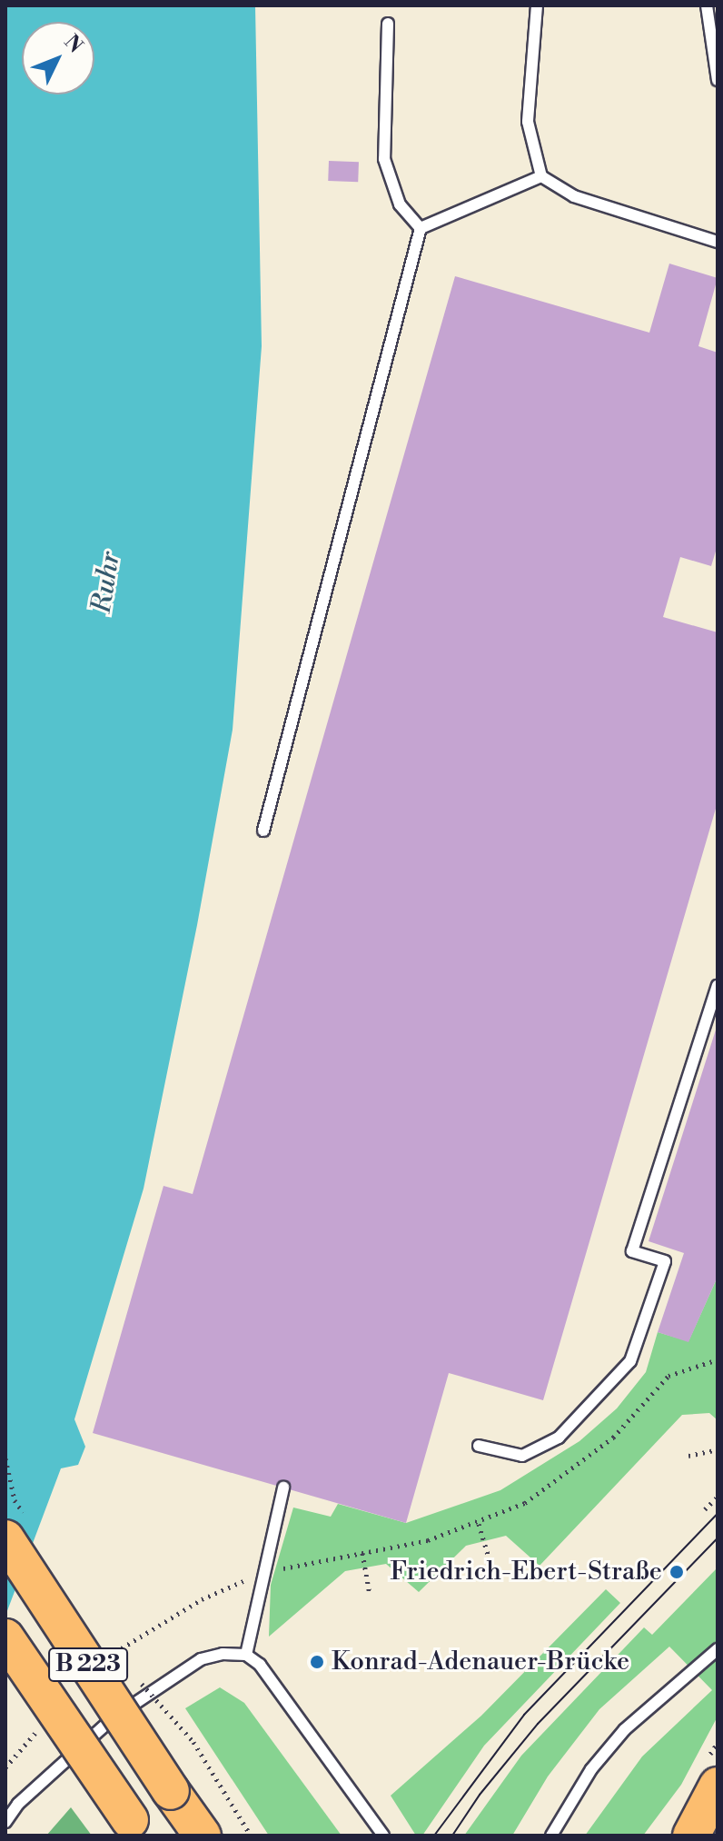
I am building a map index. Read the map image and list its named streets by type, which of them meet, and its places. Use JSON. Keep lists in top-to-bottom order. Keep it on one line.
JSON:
{"streets":{"main road":["B 223"]},"water":["Ruhr"],"places":["Friedrich-Ebert-Straße","Konrad-Adenauer-Brücke"],"north":"top right"}
